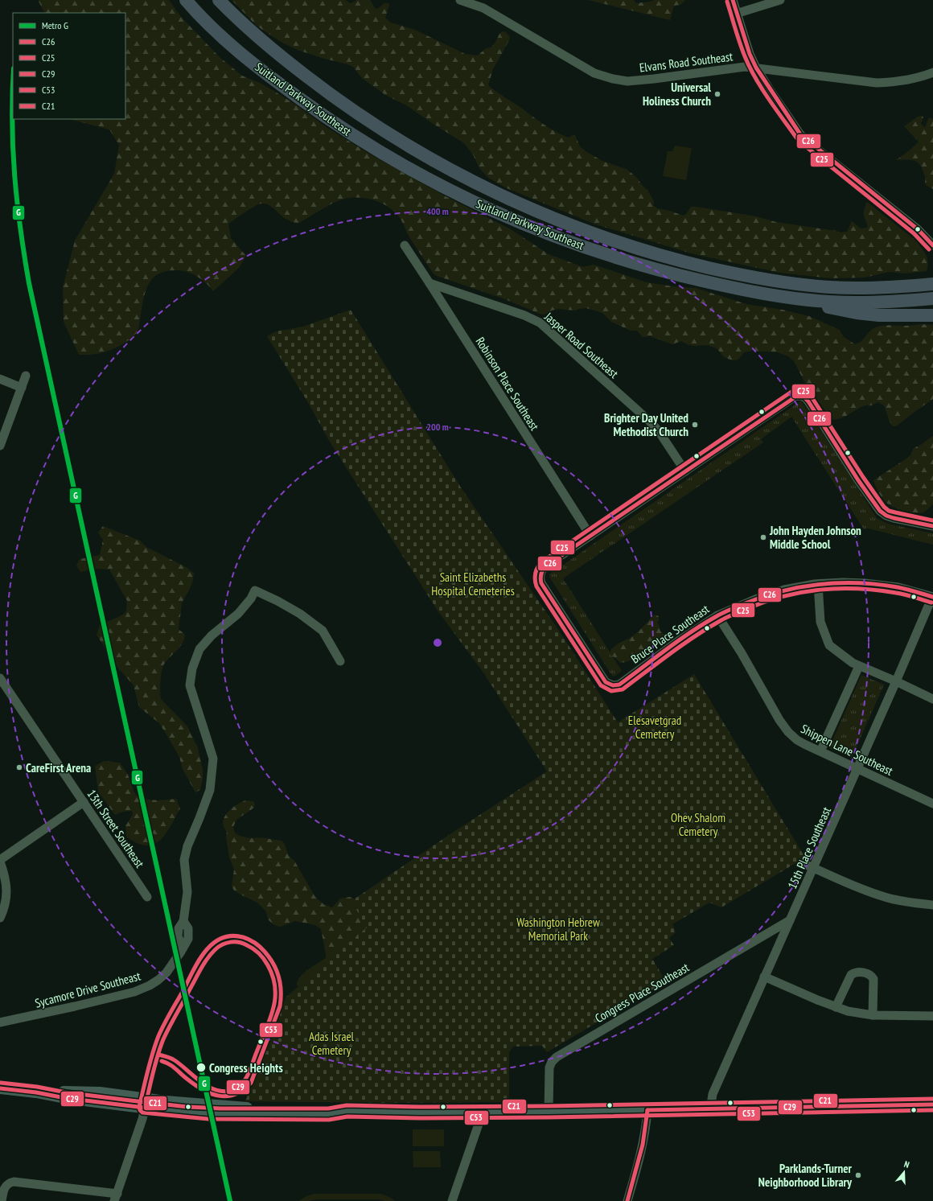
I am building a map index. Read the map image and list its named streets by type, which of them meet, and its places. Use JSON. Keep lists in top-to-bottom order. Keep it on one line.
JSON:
{"streets":{"highway":["Suitland Parkway Southeast"],"street":["Elvans Road Southeast","Jasper Road Southeast","Robinson Place Southeast","Bruce Place Southeast","Shippen Lane Southeast","13th Street Southeast","15th Place Southeast","Sycamore Drive Southeast","Congress Place Southeast"]},"crossings":[["Jasper Road Southeast","Robinson Place Southeast"],["Robinson Place Southeast","Bruce Place Southeast"],["Bruce Place Southeast","Shippen Lane Southeast"],["Bruce Place Southeast","15th Place Southeast"],["Shippen Lane Southeast","15th Place Southeast"],["15th Place Southeast","Congress Place Southeast"]],"parks":["Saint Elizabeths Hospital Cemeteries","Elesavetgrad Cemetery","Ohev Shalom Cemetery","Washington Hebrew Memorial Park","Adas Israel Cemetery"],"places":["Universal Holiness Church","Brighter Day United Methodist Church","John Hayden Johnson Middle School","CareFirst Arena","Congress Heights","Parklands-Turner Neighborhood Library"],"lines":["transit line C26","transit line C25","metro line G","transit line C53","transit line C29","transit line C21"],"legend":["Metro G","C26","C25","C29","C53","C21"],"north":"top","rings":["400 m","200 m"]}
